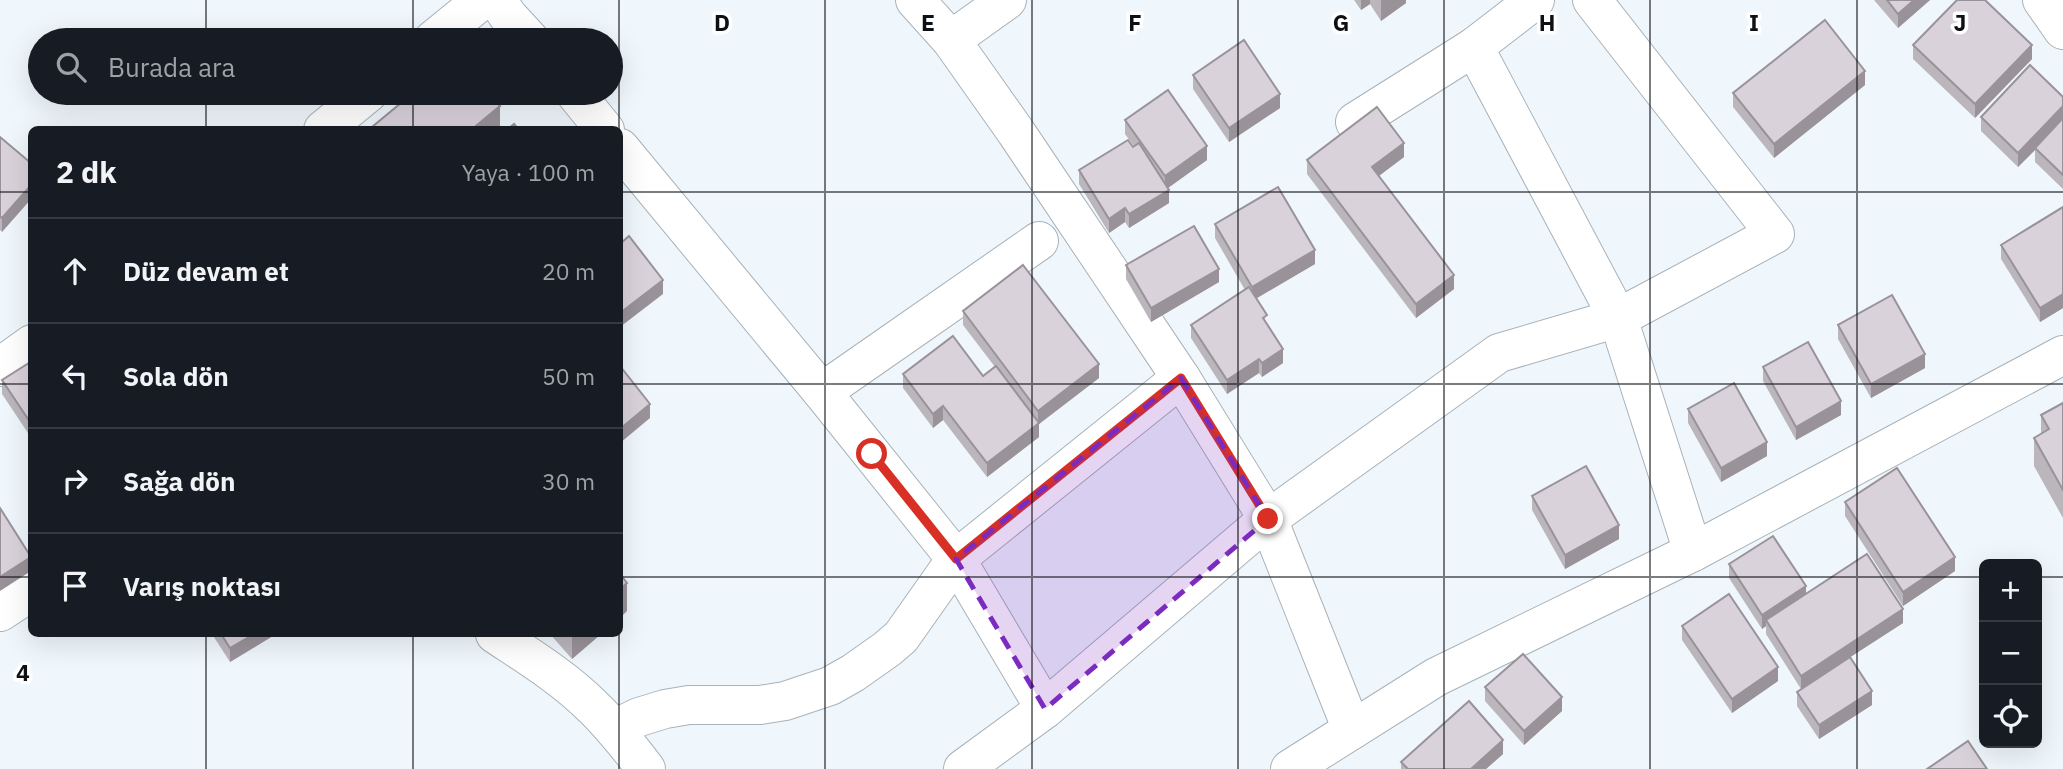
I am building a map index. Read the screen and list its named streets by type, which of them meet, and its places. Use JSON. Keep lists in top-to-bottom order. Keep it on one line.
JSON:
{"page":{"search":"Burada ara","heading":["2 dk","Yaya · 100 m"],"list":[["Düz devam et","20 m"],["Sola dön","50 m"],["Sağa dön","30 m"],"Varış noktası"],"map_buttons":["+","−"]},"grid":{"columns":["D","E","F","G","H","I","J"],"rows":["4"]}}
